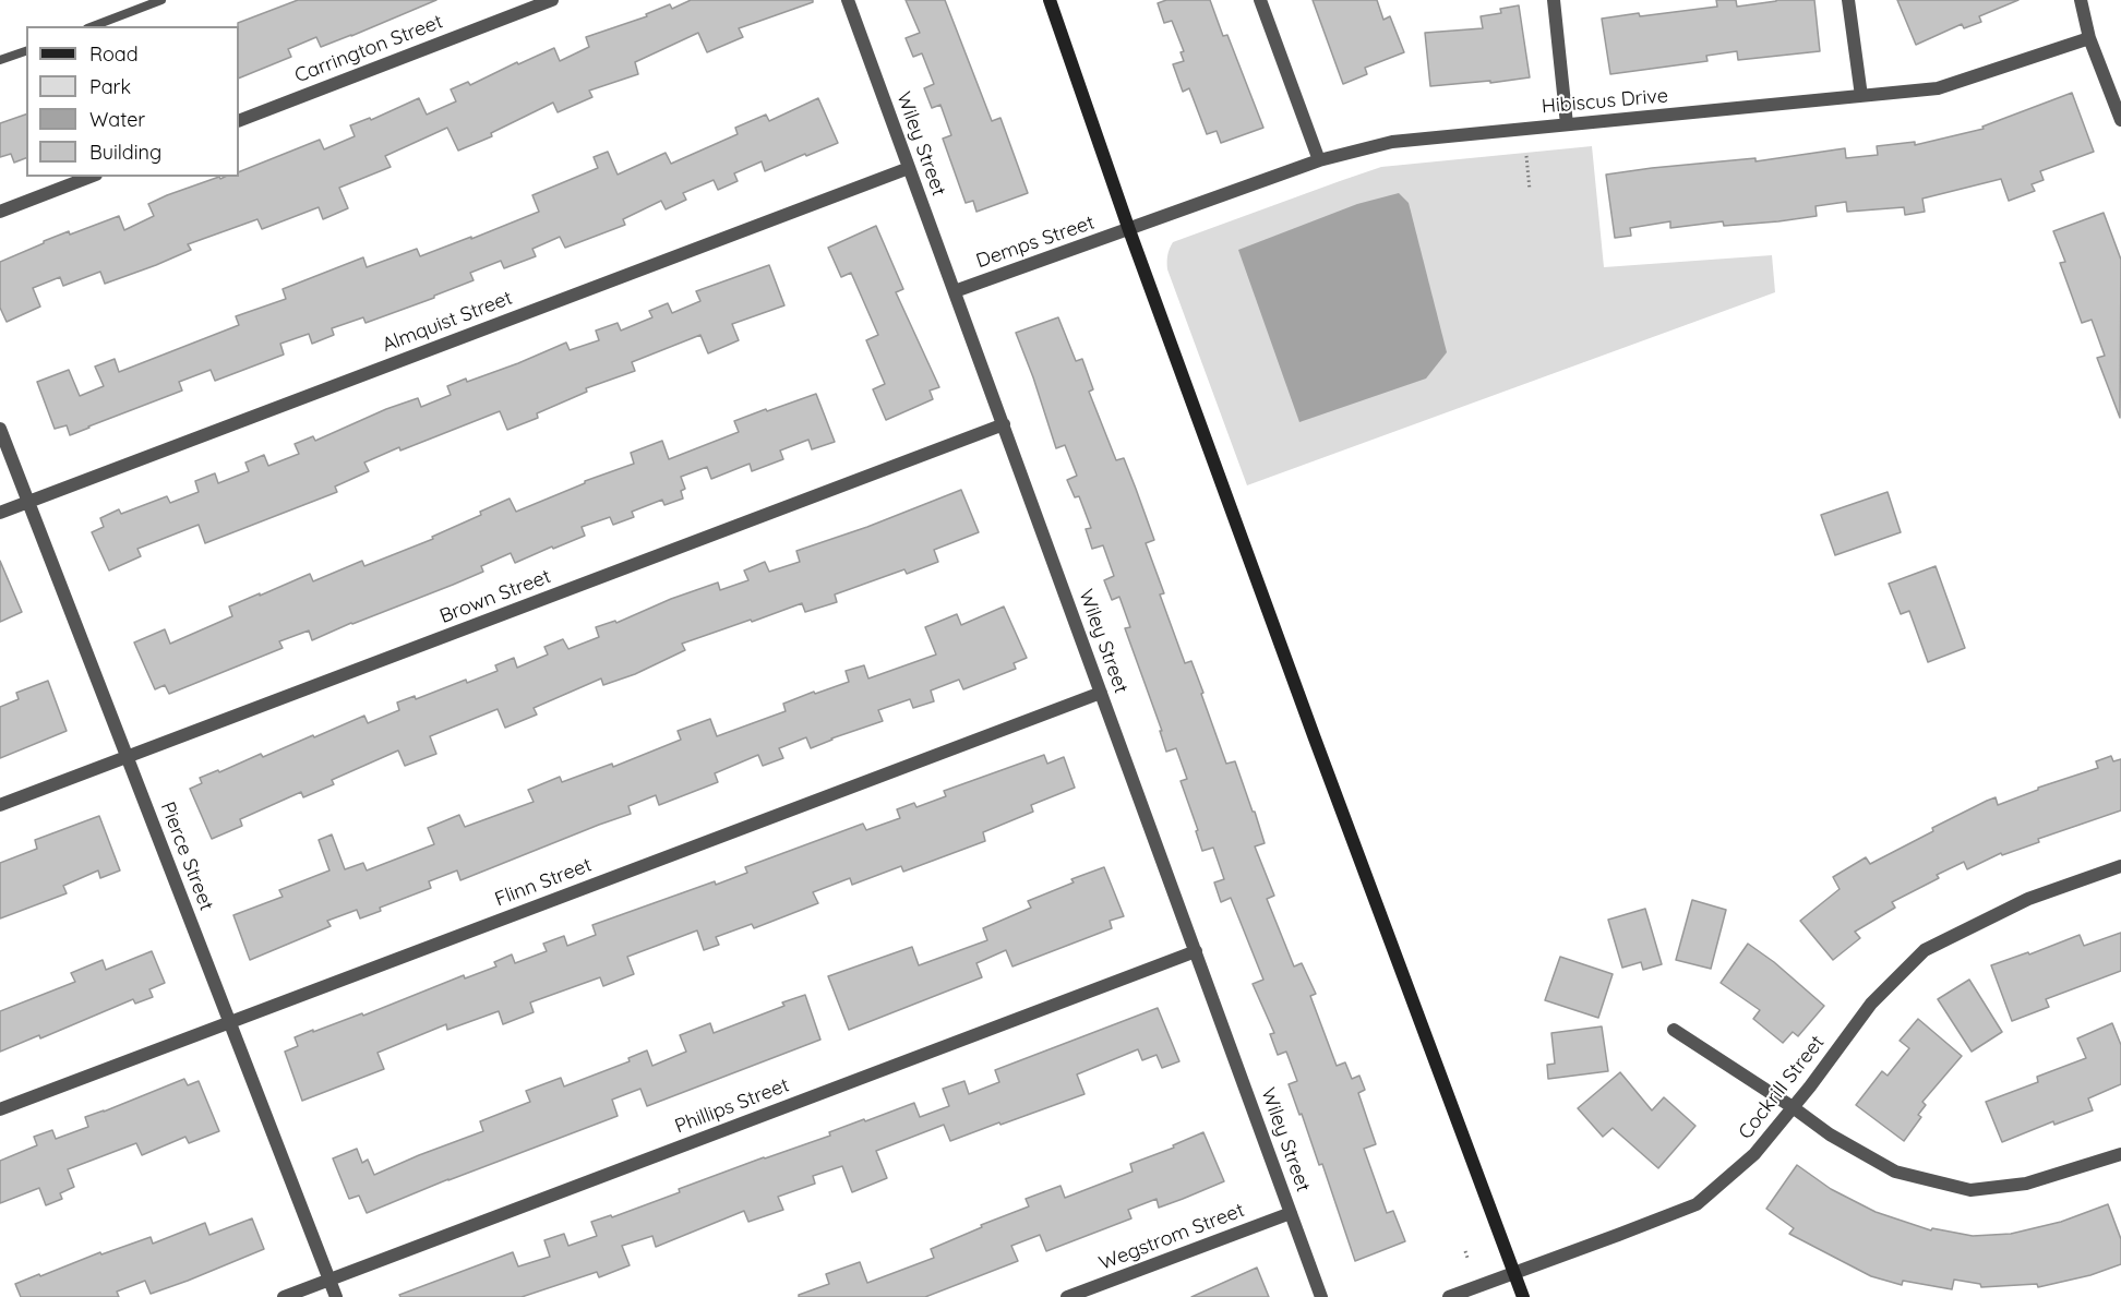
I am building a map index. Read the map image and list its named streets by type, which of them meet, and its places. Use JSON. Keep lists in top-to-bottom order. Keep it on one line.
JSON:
{"streets":{"street":["Carrington Street","Hibiscus Drive","Wiley Street","Demps Street","Almquist Street","Brown Street","Pierce Street","Flinn Street","Cockrill Street","Phillips Street","Wegstrom Street"]},"crossings":[["Hibiscus Drive","Demps Street"],["Wiley Street","Demps Street"],["Wiley Street","Almquist Street"],["Wiley Street","Brown Street"],["Wiley Street","Flinn Street"],["Wiley Street","Phillips Street"],["Wiley Street","Wegstrom Street"],["Almquist Street","Pierce Street"],["Brown Street","Pierce Street"],["Pierce Street","Flinn Street"],["Pierce Street","Phillips Street"]],"legend":["Road","Park","Water","Building"]}
